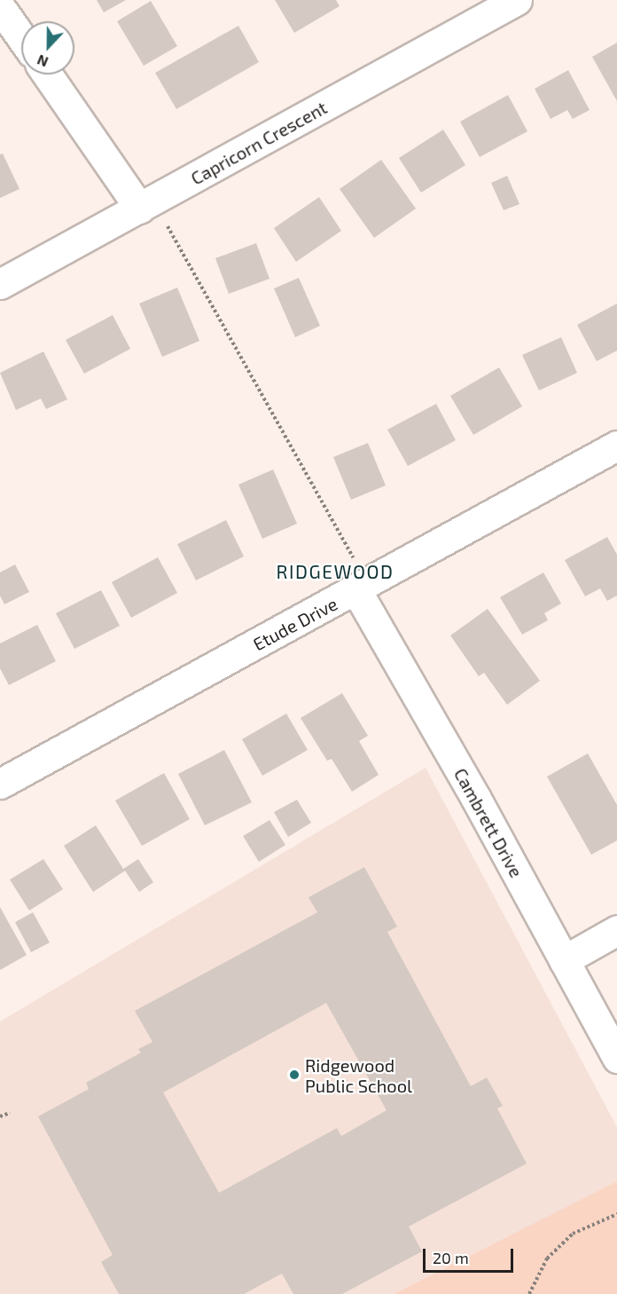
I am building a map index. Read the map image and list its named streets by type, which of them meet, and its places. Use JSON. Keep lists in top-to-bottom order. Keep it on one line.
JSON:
{"streets":{"street":["Capricorn Crescent","Etude Drive","Cambrett Drive"]},"crossings":[["Etude Drive","Cambrett Drive"]],"districts":["RIDGEWOOD"],"places":["Ridgewood Public School"],"scale_bar":"20 m","north":"bottom"}
